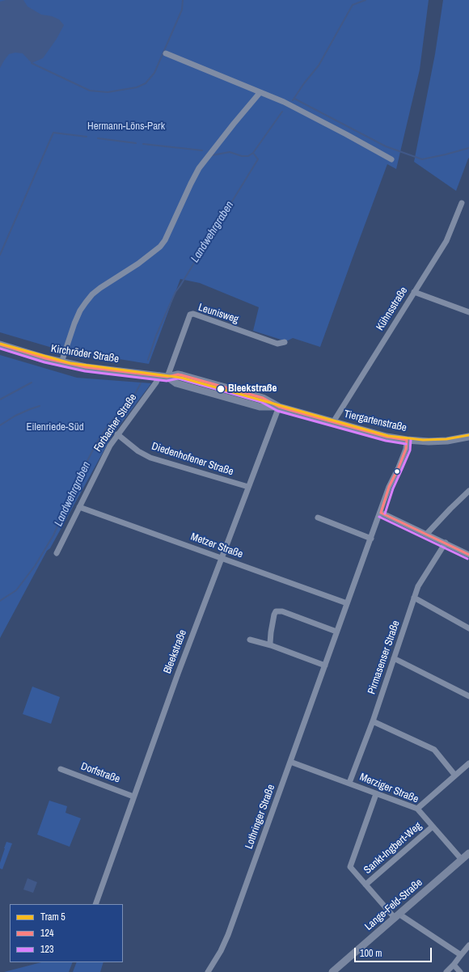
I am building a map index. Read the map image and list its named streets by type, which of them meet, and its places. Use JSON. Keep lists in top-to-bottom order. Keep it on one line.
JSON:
{"streets":{"main road":["Kirchröder Straße","Tiergartenstraße","Lange-Feld-Straße"],"street":["Kühnsstraße","Leunisweg","Forbacher Straße","Diedenhofener Straße","Metzer Straße","Bleekstraße","Pirmasenser Straße","Dorfstraße","Merziger Straße","Lothringer Straße","Sankt-Ingbert-Weg"]},"crossings":[["Kühnsstraße","Tiergartenstraße"],["Leunisweg","Kirchröder Straße"],["Leunisweg","Tiergartenstraße"],["Kirchröder Straße","Tiergartenstraße"],["Kirchröder Straße","Forbacher Straße"],["Tiergartenstraße","Bleekstraße"],["Tiergartenstraße","Lothringer Straße"],["Forbacher Straße","Diedenhofener Straße"],["Forbacher Straße","Metzer Straße"],["Diedenhofener Straße","Bleekstraße"],["Metzer Straße","Bleekstraße"],["Metzer Straße","Lothringer Straße"],["Bleekstraße","Dorfstraße"],["Pirmasenser Straße","Merziger Straße"],["Merziger Straße","Lothringer Straße"],["Merziger Straße","Sankt-Ingbert-Weg"],["Merziger Straße","Lange-Feld-Straße"],["Sankt-Ingbert-Weg","Lange-Feld-Straße"]],"water":["Landwehrgraben"],"parks":["Hermann-Löns-Park","Eilenriede-Süd"],"places":["Bleekstraße"],"lines":["tram line 5","transit line 124","transit line 123"],"legend":["Tram 5","124","123"],"scale_bar":"100 m"}
